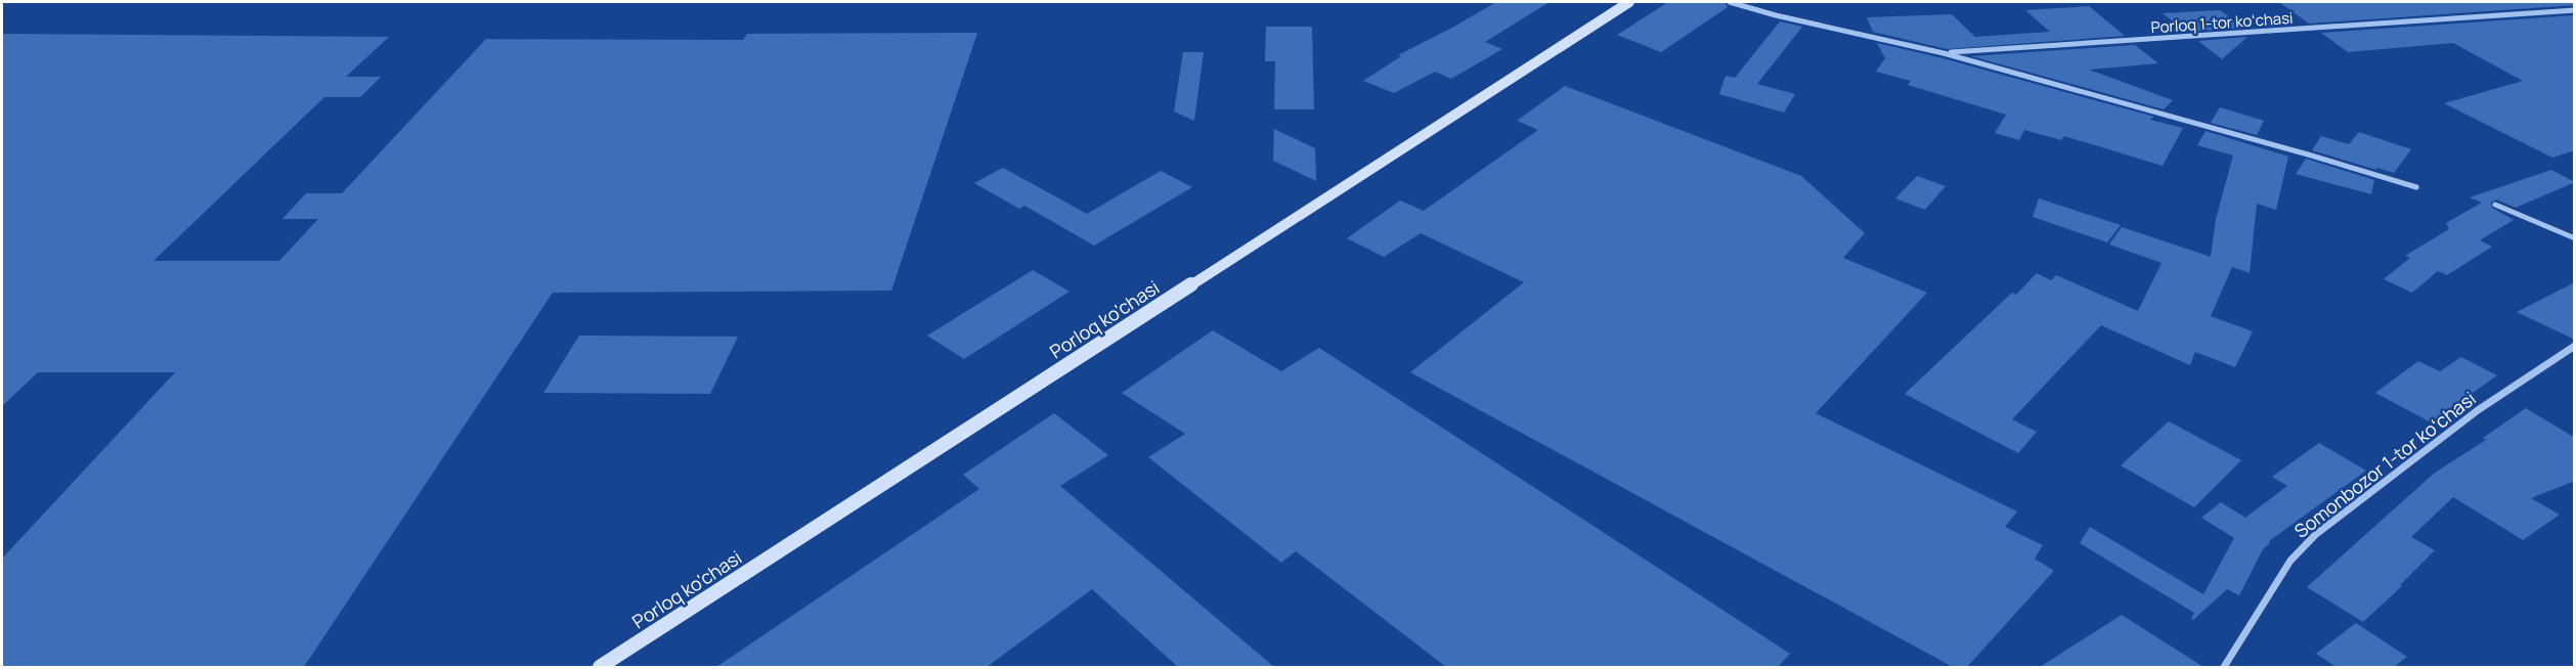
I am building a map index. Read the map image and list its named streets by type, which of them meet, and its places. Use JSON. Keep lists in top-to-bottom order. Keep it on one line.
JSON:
{"streets":{"main road":["Porloq ko'chasi"],"street":["Porloq 1-tor koʻchasi","Somonbozor 1-tor koʻchasi"]}}
